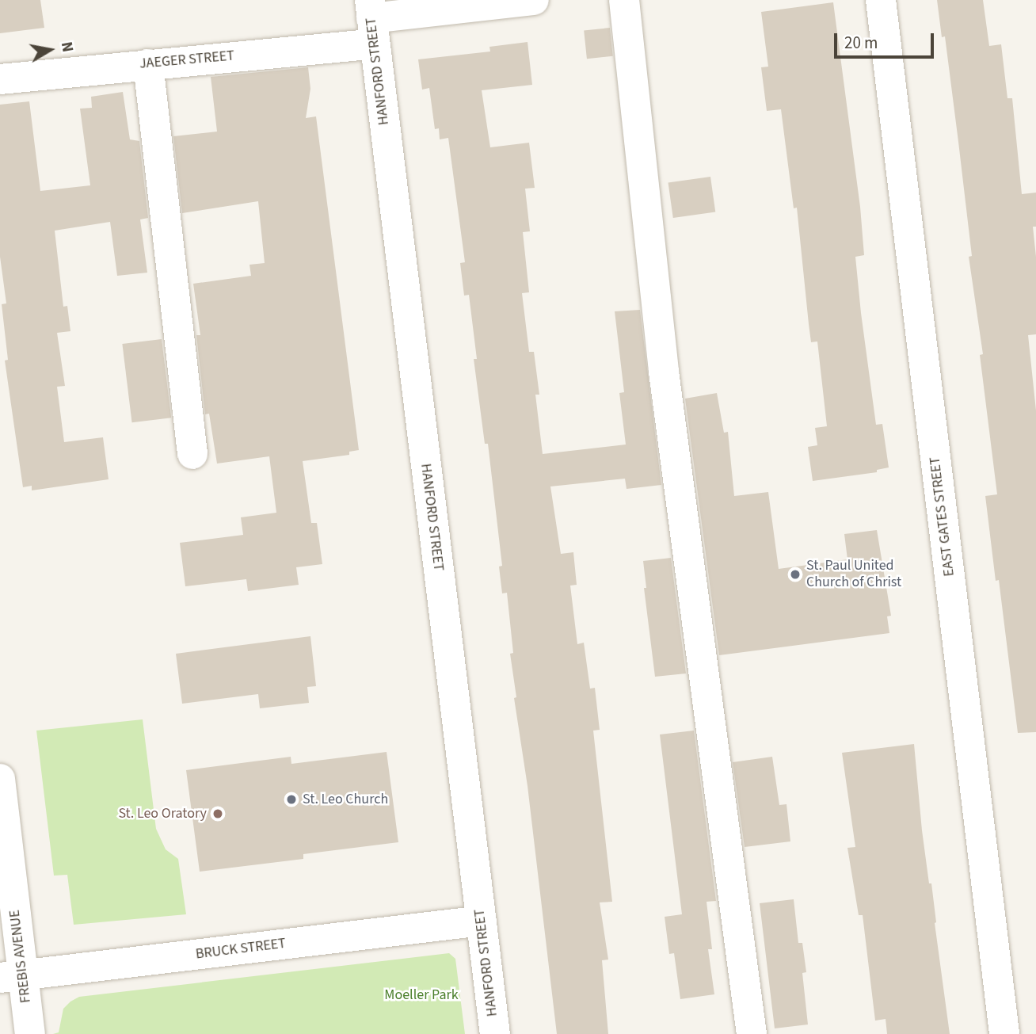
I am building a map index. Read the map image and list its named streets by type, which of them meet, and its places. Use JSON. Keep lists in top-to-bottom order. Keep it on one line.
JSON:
{"streets":{"street":["JAEGER STREET","HANFORD STREET","EAST GATES STREET","BRUCK STREET","FREBIS AVENUE"]},"crossings":[["JAEGER STREET","HANFORD STREET"],["HANFORD STREET","BRUCK STREET"],["BRUCK STREET","FREBIS AVENUE"]],"parks":["Moeller Park"],"places":["St. Paul United Church of Christ","St. Leo Church","St. Leo Oratory"],"scale_bar":"20 m","north":"right"}
